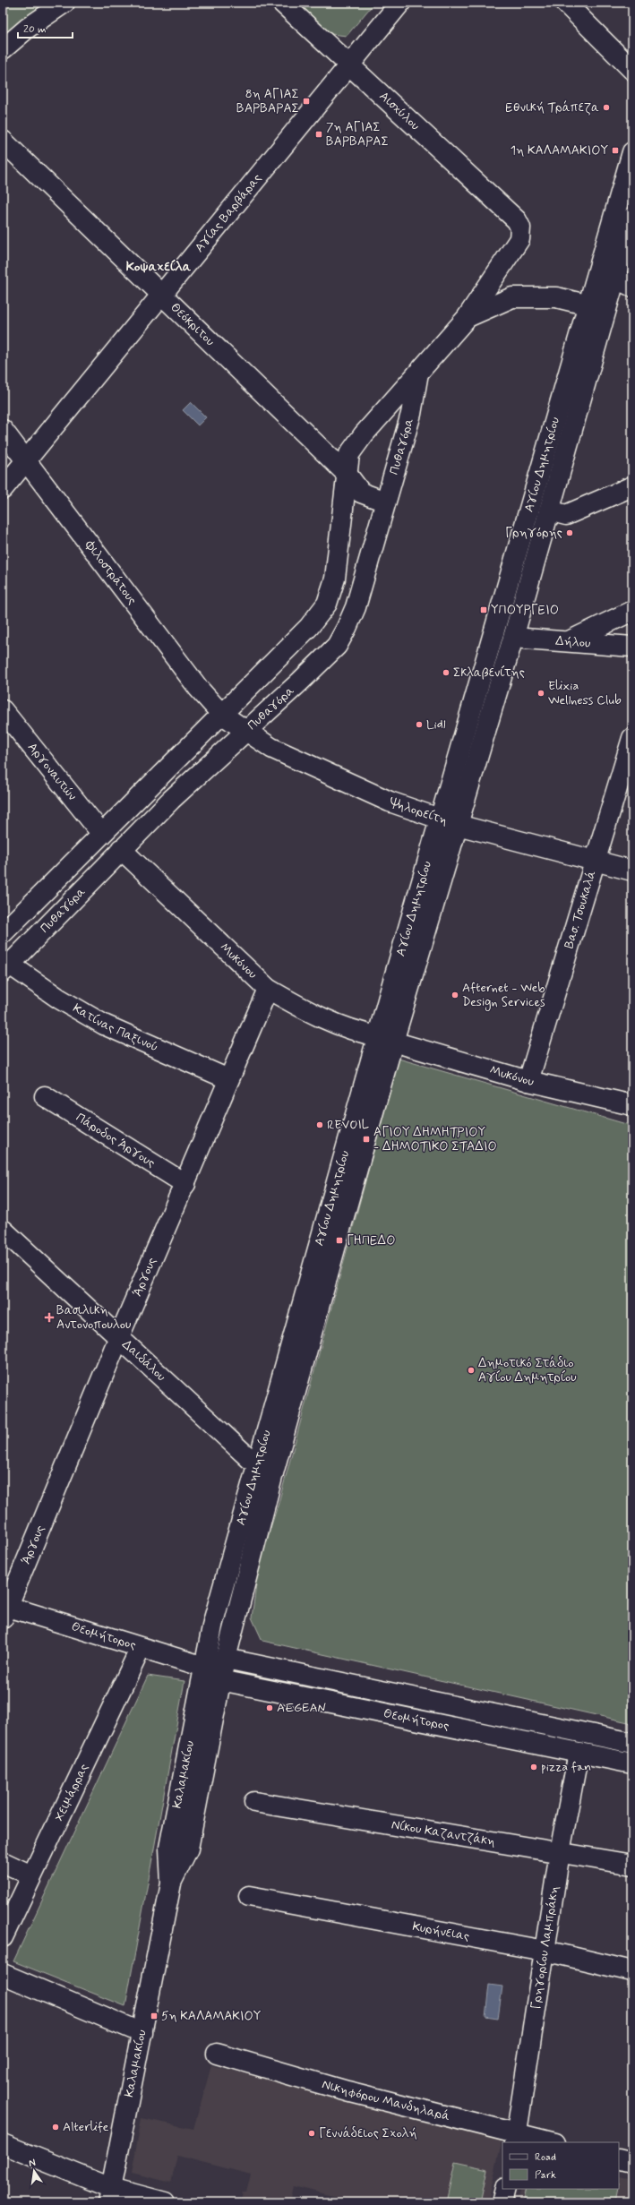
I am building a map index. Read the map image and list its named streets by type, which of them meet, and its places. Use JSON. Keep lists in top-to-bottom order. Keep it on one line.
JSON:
{"streets":{"street":["Αισχύλου","Αγίας Βαρβάρας","Θεόκριτου","Πυθαγόρα","Αγίου Δημητρίου","Φιλοστράτους","Δήλου","Αργοναυτών","Ψηλορείτη","Βασ. Τσουκαλά","Μυκόνου","Κατίνας Παξινού","Πάροδος Άργους","Άργους","Δαιδάλου","Θεομήτορος","Καλαμακίου","Χειμάρρας","Νίκου Καζαντζάκη","Κυρήνειας","Γρηγορίου Λαμπράκη","Νικηφόρου Μανδηλαρά"]},"crossings":[["Αισχύλου","Αγίας Βαρβάρας"],["Αισχύλου","Πυθαγόρα"],["Αγίας Βαρβάρας","Θεόκριτου"],["Αγίας Βαρβάρας","Φιλοστράτους"],["Θεόκριτου","Πυθαγόρα"],["Πυθαγόρα","Αγίου Δημητρίου"],["Πυθαγόρα","Φιλοστράτους"],["Πυθαγόρα","Αργοναυτών"],["Πυθαγόρα","Ψηλορείτη"],["Πυθαγόρα","Μυκόνου"],["Πυθαγόρα","Κατίνας Παξινού"],["Αγίου Δημητρίου","Δήλου"],["Αγίου Δημητρίου","Ψηλορείτη"],["Αγίου Δημητρίου","Μυκόνου"],["Αγίου Δημητρίου","Δαιδάλου"],["Αγίου Δημητρίου","Θεομήτορος"],["Αγίου Δημητρίου","Καλαμακίου"],["Φιλοστράτους","Ψηλορείτη"],["Ψηλορείτη","Βασ. Τσουκαλά"],["Βασ. Τσουκαλά","Μυκόνου"],["Μυκόνου","Άργους"],["Κατίνας Παξινού","Άργους"],["Πάροδος Άργους","Άργους"],["Άργους","Δαιδάλου"],["Άργους","Θεομήτορος"],["Θεομήτορος","Καλαμακίου"],["Θεομήτορος","Χειμάρρας"],["Θεομήτορος","Γρηγορίου Λαμπράκη"],["Νίκου Καζαντζάκη","Γρηγορίου Λαμπράκη"],["Κυρήνειας","Γρηγορίου Λαμπράκη"],["Γρηγορίου Λαμπράκη","Νικηφόρου Μανδηλαρά"]],"districts":["Κοψαχείλα"],"places":{"transit":["8η ΑΓΙΑΣ ΒΑΡΒΑΡΑΣ","7η ΑΓΙΑΣ ΒΑΡΒΑΡΑΣ","1η ΚΑΛΑΜΑΚΙΟΥ","ΥΠΟΥΡΓΕΙΟ","ΑΓΙΟΥ ΔΗΜΗΤΡΙΟΥ - ΔΗΜΟΤΙΚΟ ΣΤΑΔΙΟ","ΓΗΠΕΔΟ","5η ΚΑΛΑΜΑΚΙΟΥ"],"other":["Εθνική Τράπεζα","Γρηγόρης","Σκλαβενίτης","Elixia Wellness Club","Lidl","Afternet - Web Design Services","REVOIL","Δημοτικό Στάδιο Αγίου Δημητρίου","AEGEAN","pizza fan","Alterlife","Γεννάδειος Σχολή"],"health":["Βασιλικη Αντονοπουλου"]},"legend":["Road","Park"],"scale_bar":"20 m","north":"top"}
